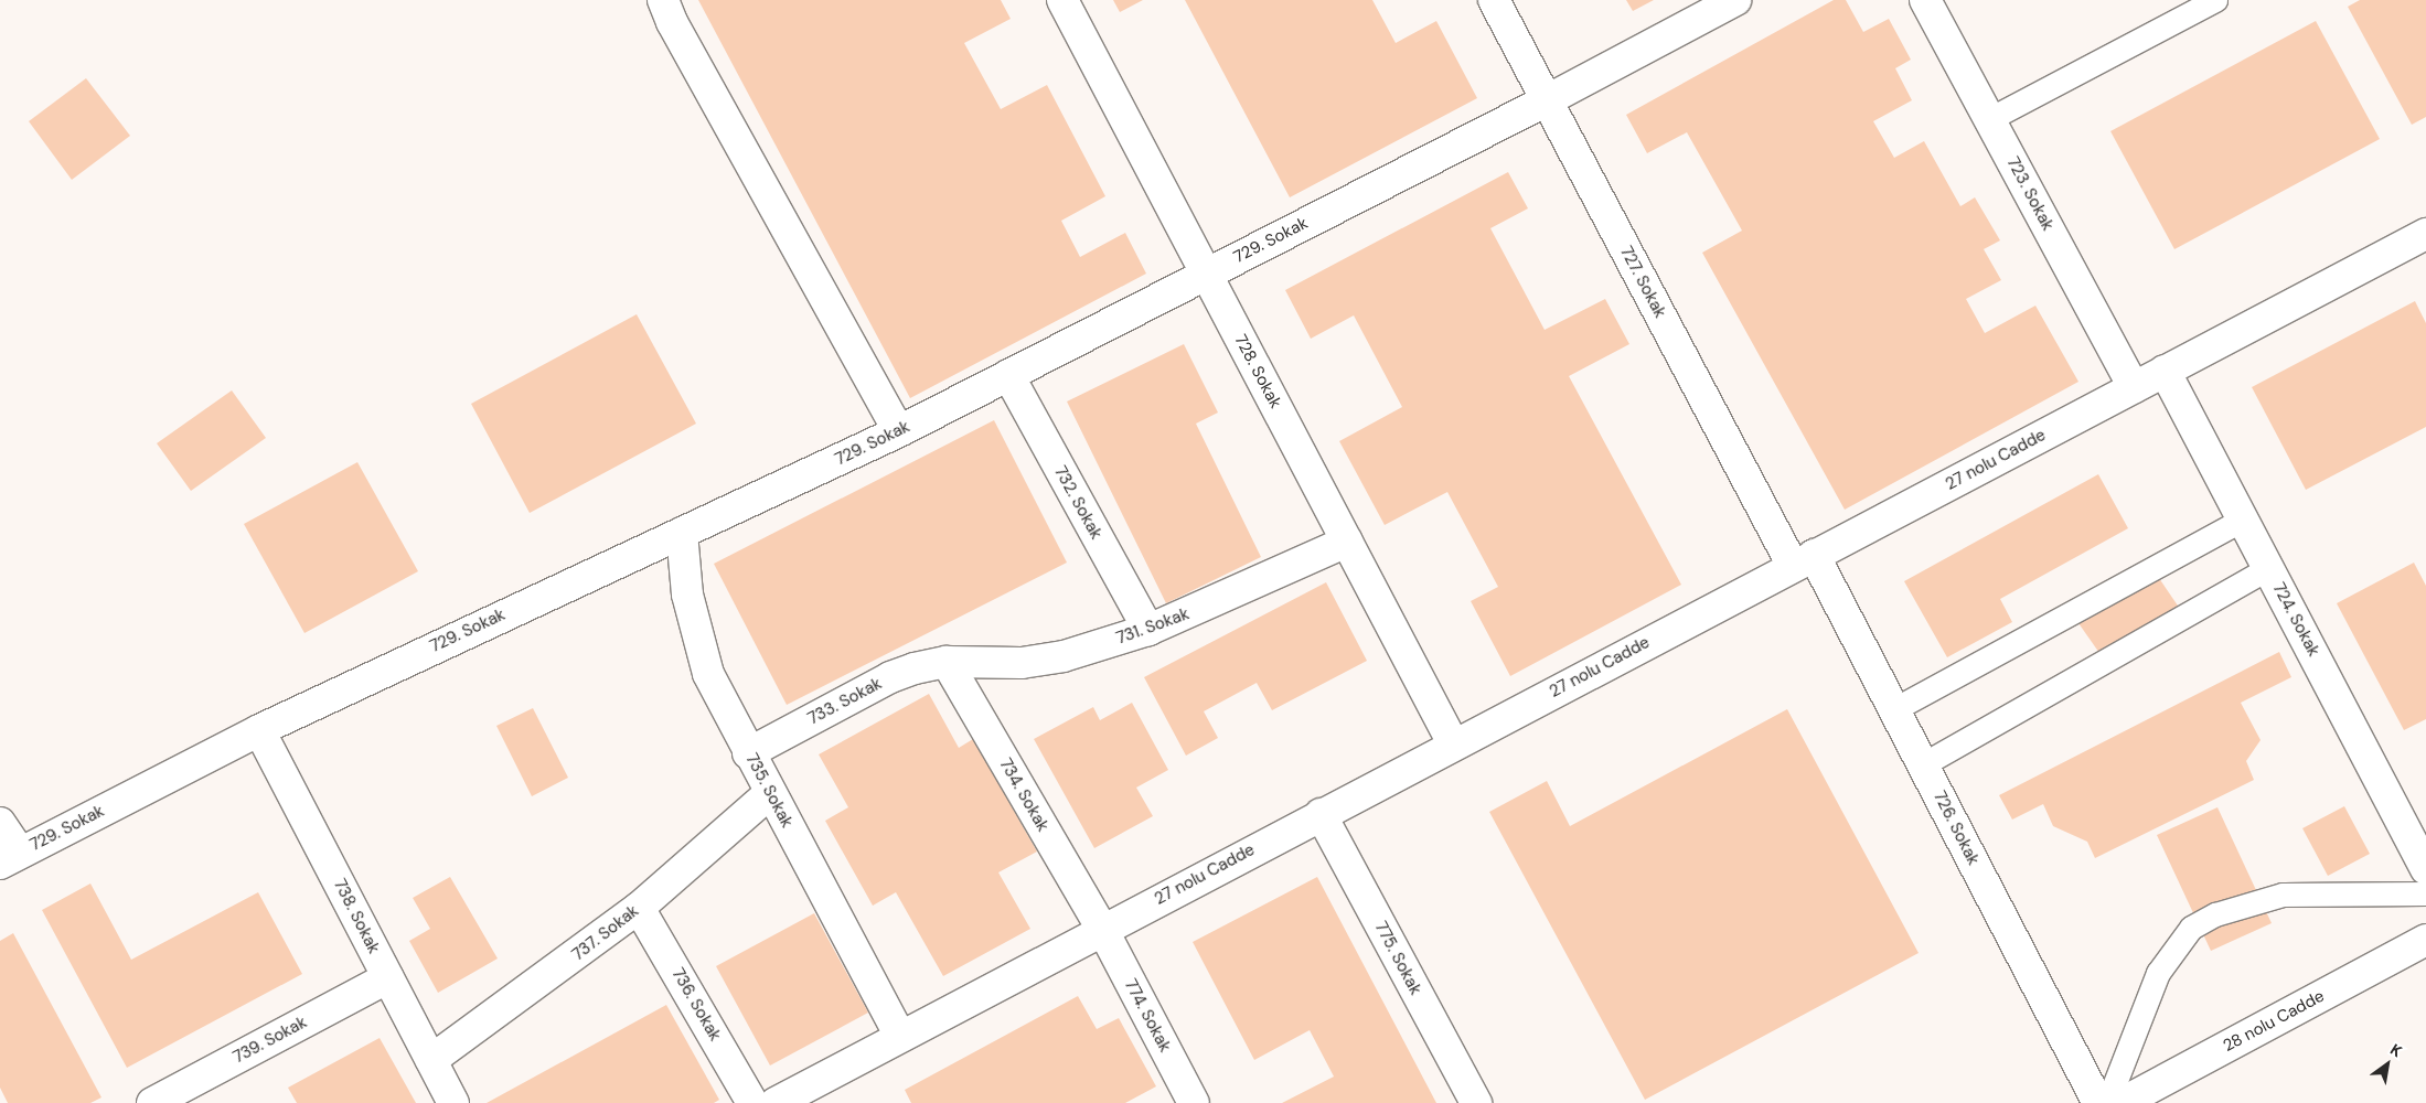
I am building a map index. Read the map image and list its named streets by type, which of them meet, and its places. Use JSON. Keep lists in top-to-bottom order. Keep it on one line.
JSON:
{"streets":{"street":["723. Sokak","729. Sokak","727. Sokak","728. Sokak","27 nolu Cadde","732. Sokak","724. Sokak","731. Sokak","733. Sokak","735. Sokak","734. Sokak","726. Sokak","738. Sokak","737. Sokak","775. Sokak","736. Sokak","774. Sokak","28 nolu Cadde","739. Sokak"]},"crossings":[["723. Sokak","27 nolu Cadde"],["729. Sokak","727. Sokak"],["729. Sokak","728. Sokak"],["729. Sokak","732. Sokak"],["729. Sokak","735. Sokak"],["729. Sokak","738. Sokak"],["727. Sokak","27 nolu Cadde"],["727. Sokak","726. Sokak"],["728. Sokak","27 nolu Cadde"],["728. Sokak","731. Sokak"],["27 nolu Cadde","724. Sokak"],["27 nolu Cadde","735. Sokak"],["27 nolu Cadde","734. Sokak"],["27 nolu Cadde","726. Sokak"],["27 nolu Cadde","775. Sokak"],["27 nolu Cadde","774. Sokak"],["732. Sokak","731. Sokak"],["731. Sokak","733. Sokak"],["731. Sokak","734. Sokak"],["733. Sokak","735. Sokak"],["733. Sokak","734. Sokak"],["735. Sokak","737. Sokak"],["734. Sokak","774. Sokak"],["738. Sokak","737. Sokak"],["738. Sokak","739. Sokak"],["737. Sokak","736. Sokak"]],"north":"top right"}
